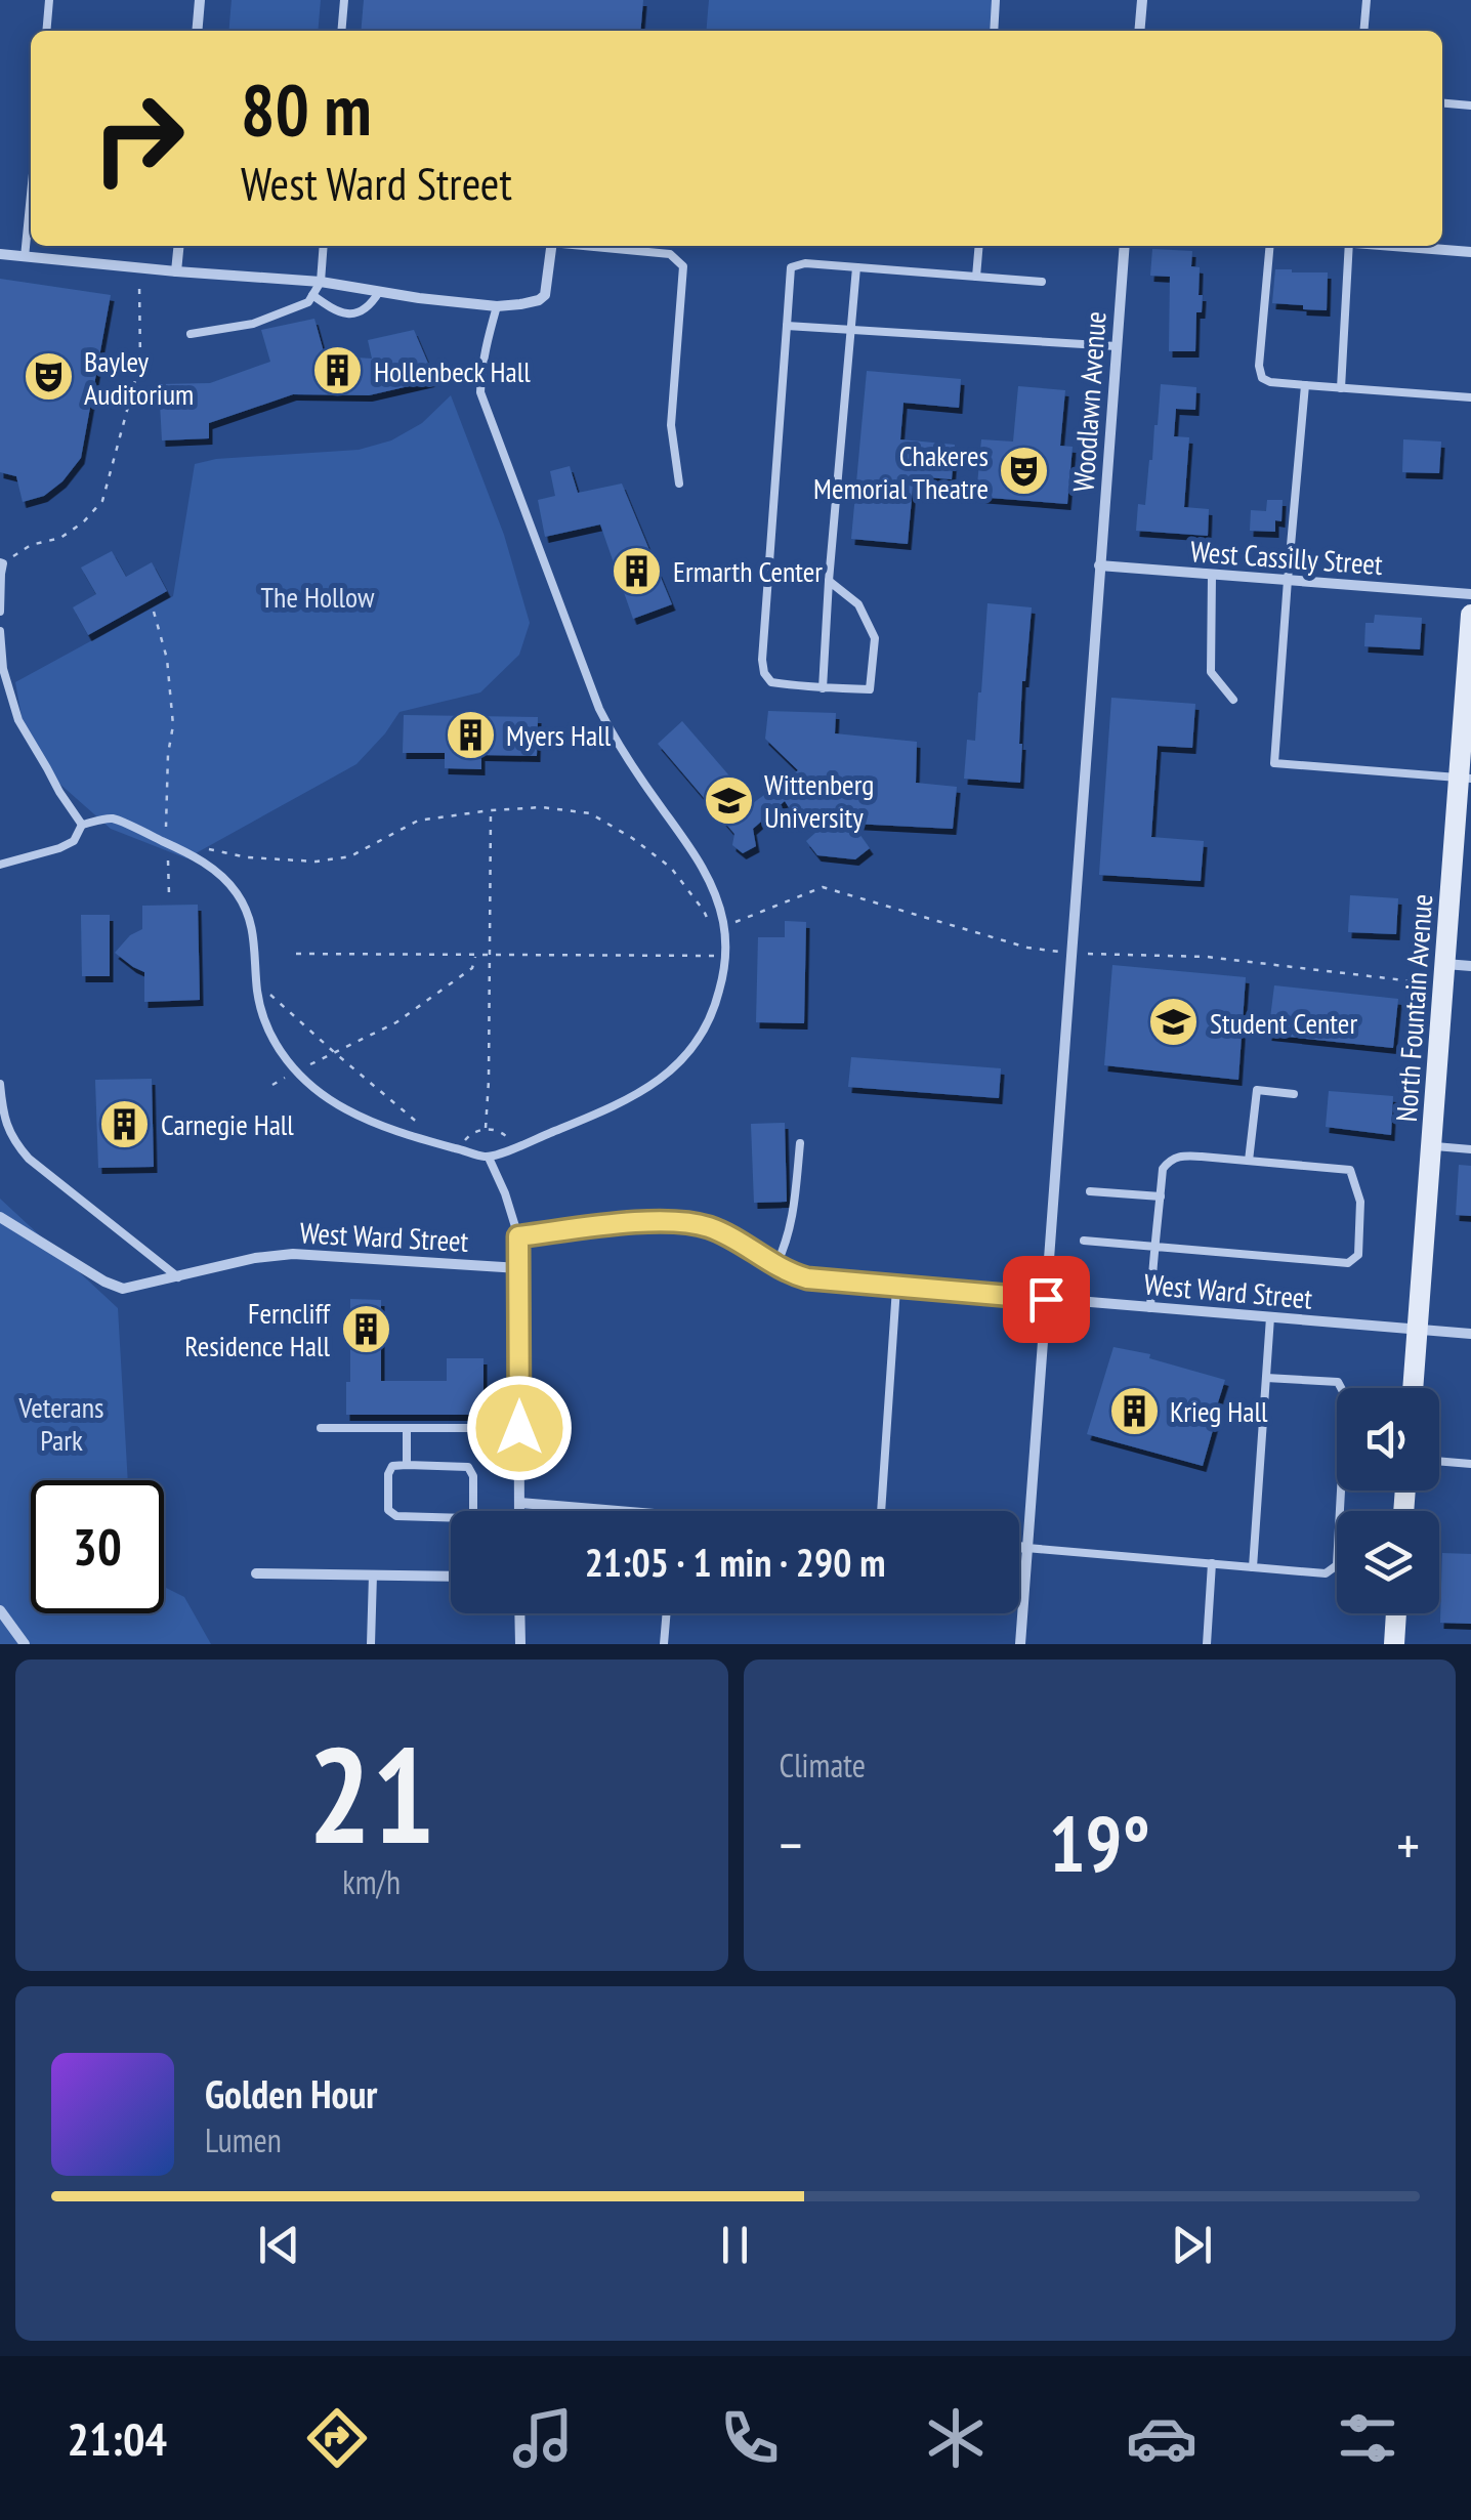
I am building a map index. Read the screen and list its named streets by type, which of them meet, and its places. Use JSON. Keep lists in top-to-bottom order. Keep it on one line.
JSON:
{"streets":{"street":["Woodlawn Avenue","West Cassilly Street","North Fountain Avenue","West Ward Street"]},"crossings":[["Woodlawn Avenue","West Cassilly Street"],["Woodlawn Avenue","West Ward Street"],["North Fountain Avenue","West Ward Street"]],"parks":["The Hollow","Veterans Park"],"places":{"building":["Hollenbeck Hall","Ermarth Center","Myers Hall","Carnegie Hall","Ferncliff Residence Hall","Krieg Hall"],"theatre":["Bayley Auditorium","Chakeres Memorial Theatre"],"school or university":["Wittenberg University","Student Center"]},"page":{"turn":["80 m","West Ward Street"],"limit":"30","trip":"21:05 · 1 min · 290 m","tile":[["21","km/h"],"Climate"],"heat":["−","19°","+"],"song":["Golden Hour","Lumen"],"tabs":"21:04"}}
